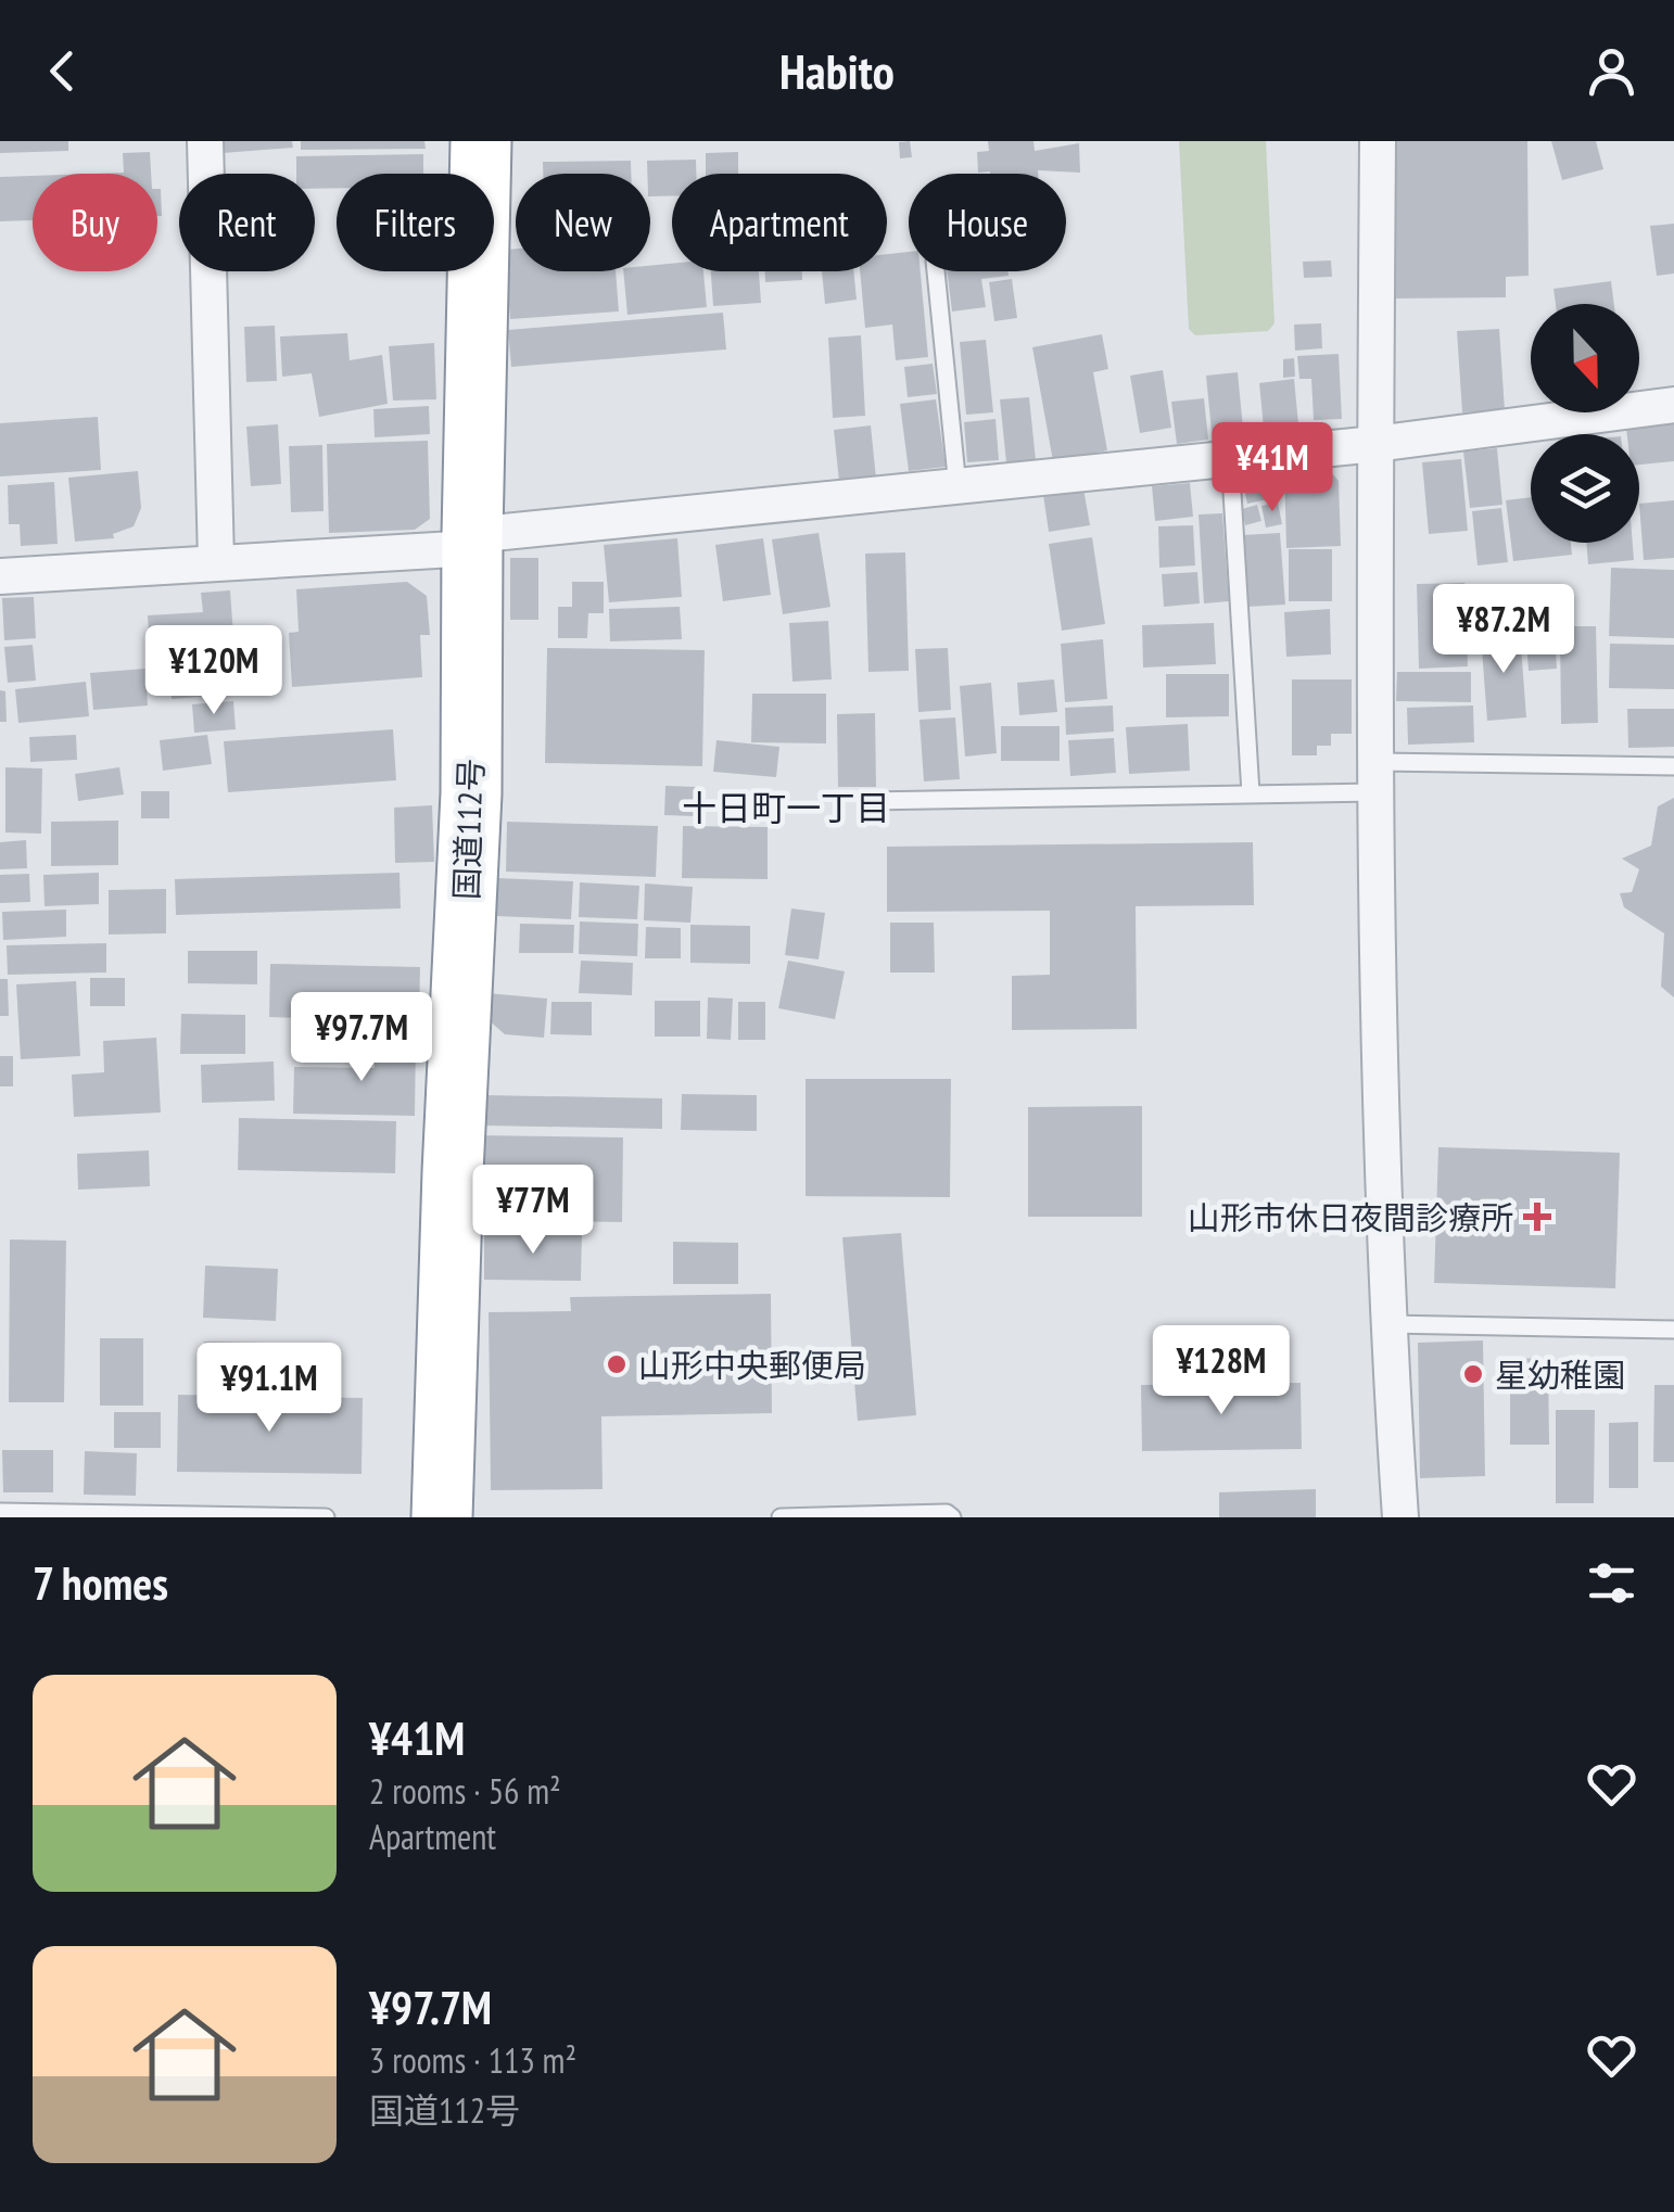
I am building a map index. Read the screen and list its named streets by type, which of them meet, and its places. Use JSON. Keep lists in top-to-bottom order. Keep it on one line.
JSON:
{"streets":{"highway":["国道112号"]},"districts":["十日町一丁目"],"places":{"health":["山形市休日夜間診療所"],"other":["山形中央郵便局","星幼稚園"]},"north":"bottom","page":{"header":"Habito","chip":["Buy","Rent","Filters","New","Apartment","House"],"price":["¥41M","¥87.2M","¥120M","¥97.7M","¥77M","¥128M","¥91.1M"],"heading":"7 homes","list":[{"name":"¥41M","note":"2 rooms · 56 m² · Apartment"},{"name":"¥97.7M","note":"3 rooms · 113 m² · 国道112号"}]}}
